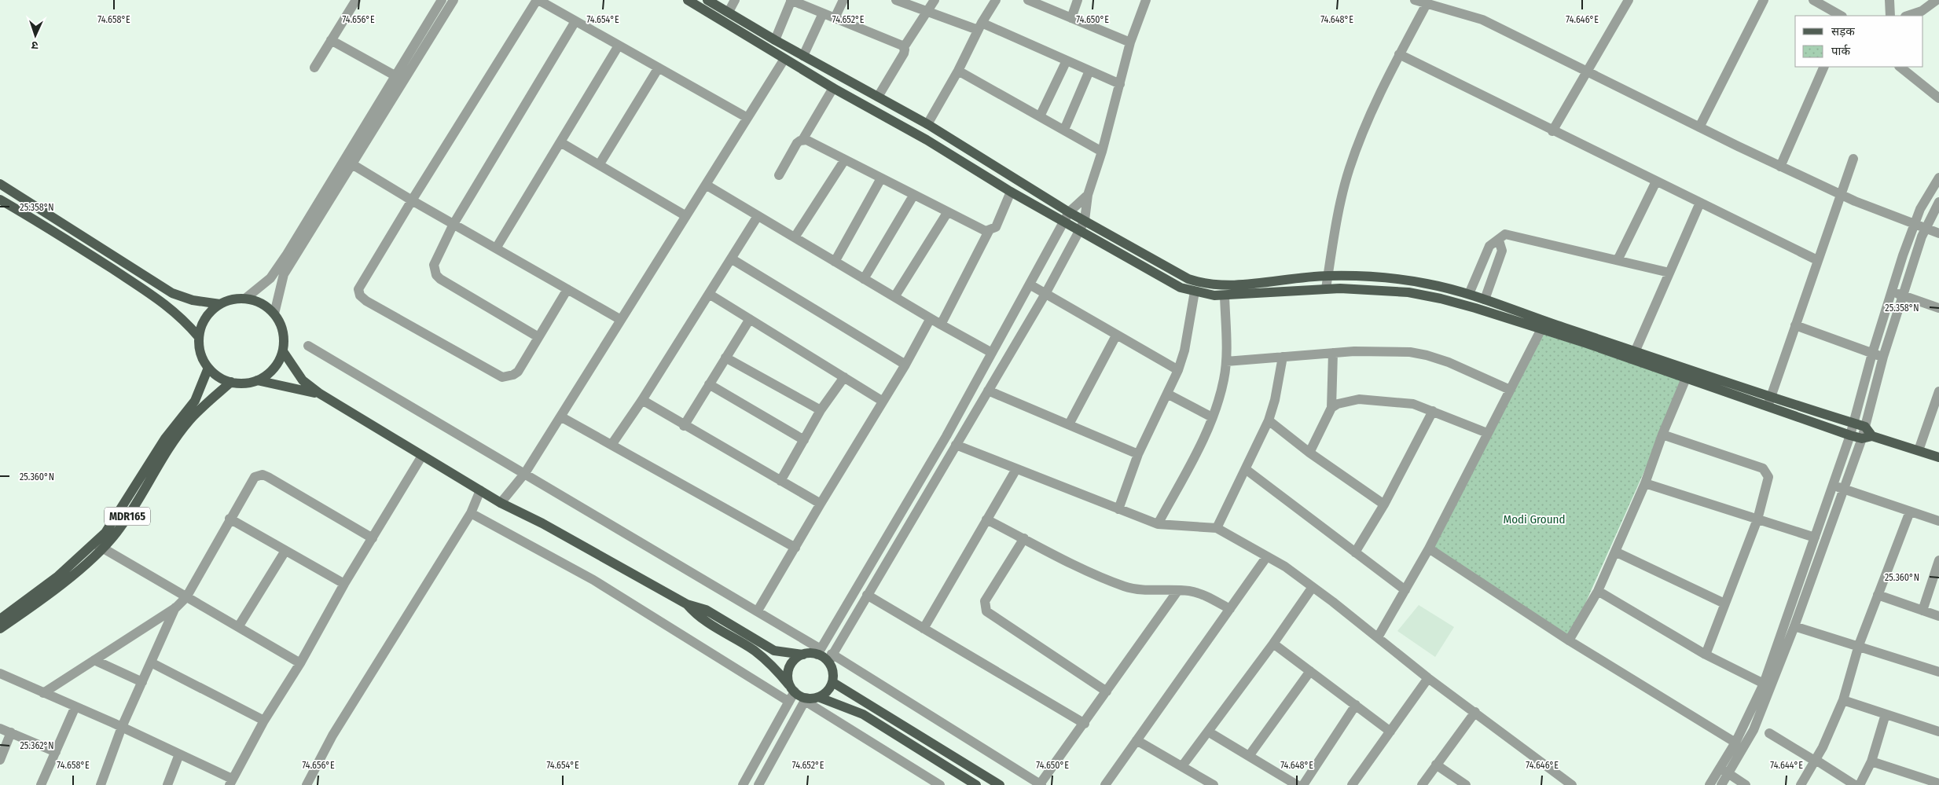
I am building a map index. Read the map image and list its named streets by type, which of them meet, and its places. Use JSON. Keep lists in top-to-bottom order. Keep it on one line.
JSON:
{"streets":{"main road":["MDR165"]},"parks":["Modi Ground"],"legend":["सड़क","पार्क"],"north":"bottom","coordinates":["74.658°E","74.656°E","74.654°E","74.652°E","74.650°E","74.648°E","74.646°E","25.358°N","25.360°N","25.362°N","74.644°E"]}
